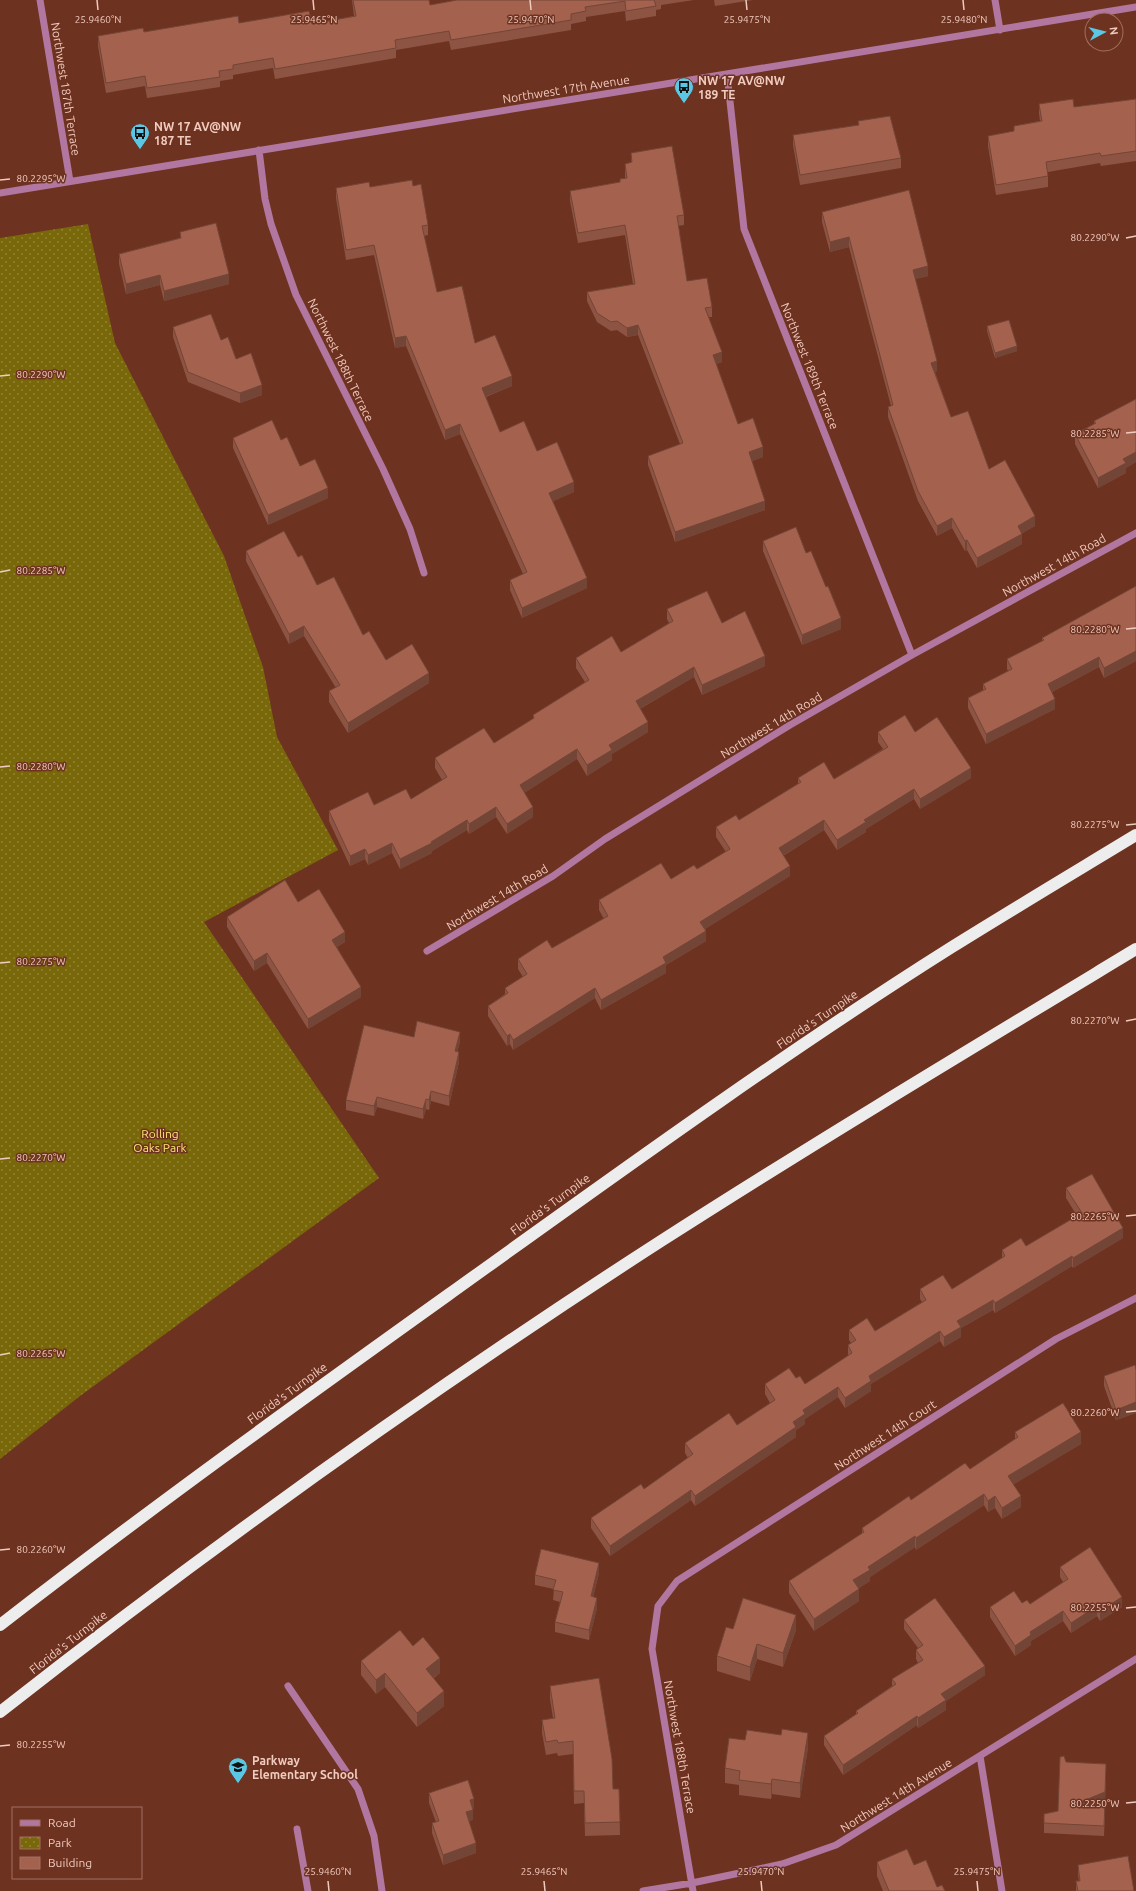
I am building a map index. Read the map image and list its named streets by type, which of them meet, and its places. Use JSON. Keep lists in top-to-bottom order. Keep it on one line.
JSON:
{"streets":{"highway":["Florida's Turnpike"],"street":["Northwest 187th Terrace","Northwest 17th Avenue","Northwest 188th Terrace","Northwest 189th Terrace","Northwest 14th Road","Northwest 14th Court","Northwest 14th Avenue"]},"crossings":[["Northwest 187th Terrace","Northwest 17th Avenue"],["Northwest 17th Avenue","Northwest 188th Terrace"],["Northwest 17th Avenue","Northwest 189th Terrace"],["Northwest 188th Terrace","Northwest 14th Court"],["Northwest 188th Terrace","Northwest 14th Avenue"],["Northwest 189th Terrace","Northwest 14th Road"]],"parks":["Rolling Oaks Park"],"places":{"bus stop":["NW 17 AV@NW 189 TE","NW 17 AV@NW 187 TE"],"school or university":["Parkway Elementary School"]},"legend":["Road","Park","Building"],"north":"right","coordinates":["25.9460°N","25.9465°N","25.9470°N","25.9475°N","25.9480°N","80.2295°W","80.2290°W","80.2285°W","80.2280°W","80.2275°W","80.2270°W","80.2265°W","80.2260°W","80.2255°W","80.2250°W"]}
